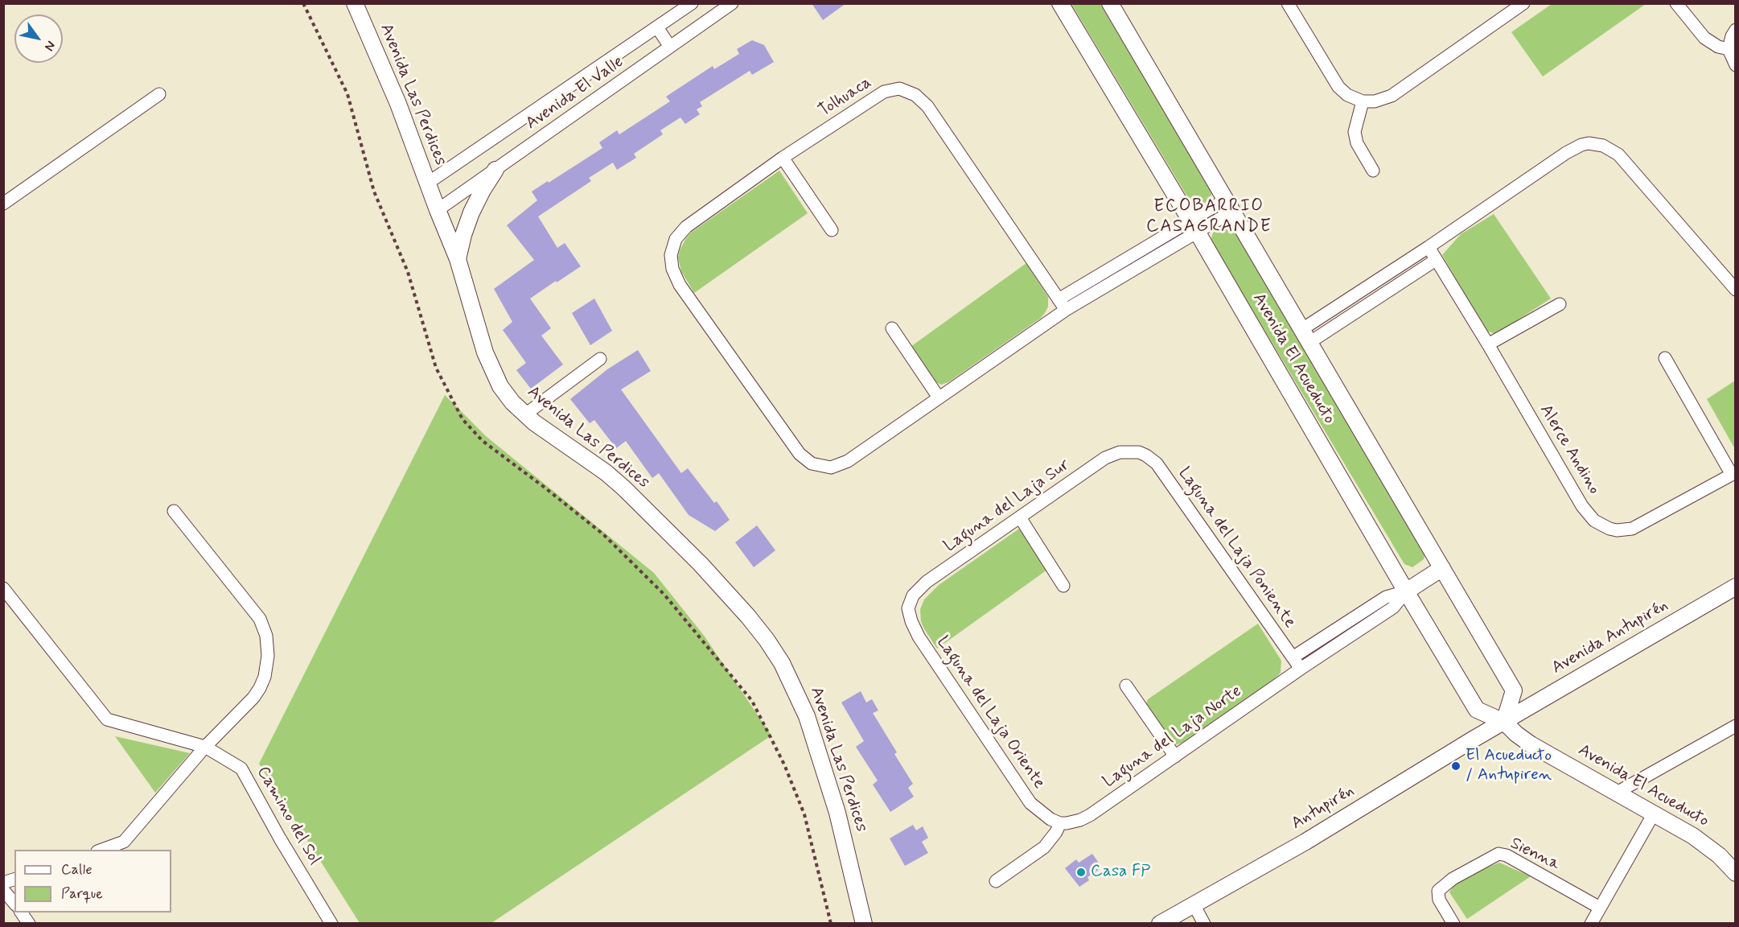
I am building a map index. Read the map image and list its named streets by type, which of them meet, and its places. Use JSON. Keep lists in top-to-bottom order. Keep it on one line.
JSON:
{"streets":{"street":["Avenida El Valle","Avenida Las Perdices","Tolhuaca","Avenida El Acueducto","Alerce Andino","Laguna del Laja Sur","Laguna del Laja Poniente","Avenida Antupirén","Laguna del Laja Oriente","Laguna del Laja Norte","Antupirén","Camino del Sol","Sienna"]},"crossings":[["Avenida El Valle","Avenida Las Perdices"],["Avenida El Acueducto","Avenida Antupirén"],["Avenida El Acueducto","Laguna del Laja Norte"],["Avenida El Acueducto","Antupirén"],["Laguna del Laja Sur","Laguna del Laja Poniente"],["Laguna del Laja Sur","Laguna del Laja Oriente"],["Laguna del Laja Poniente","Laguna del Laja Norte"],["Avenida Antupirén","Antupirén"],["Laguna del Laja Oriente","Laguna del Laja Norte"]],"districts":["ECOBARRIO CASAGRANDE"],"places":["El Acueducto / Antupiren","Casa FP"],"legend":["Calle","Parque"],"north":"bottom right"}
